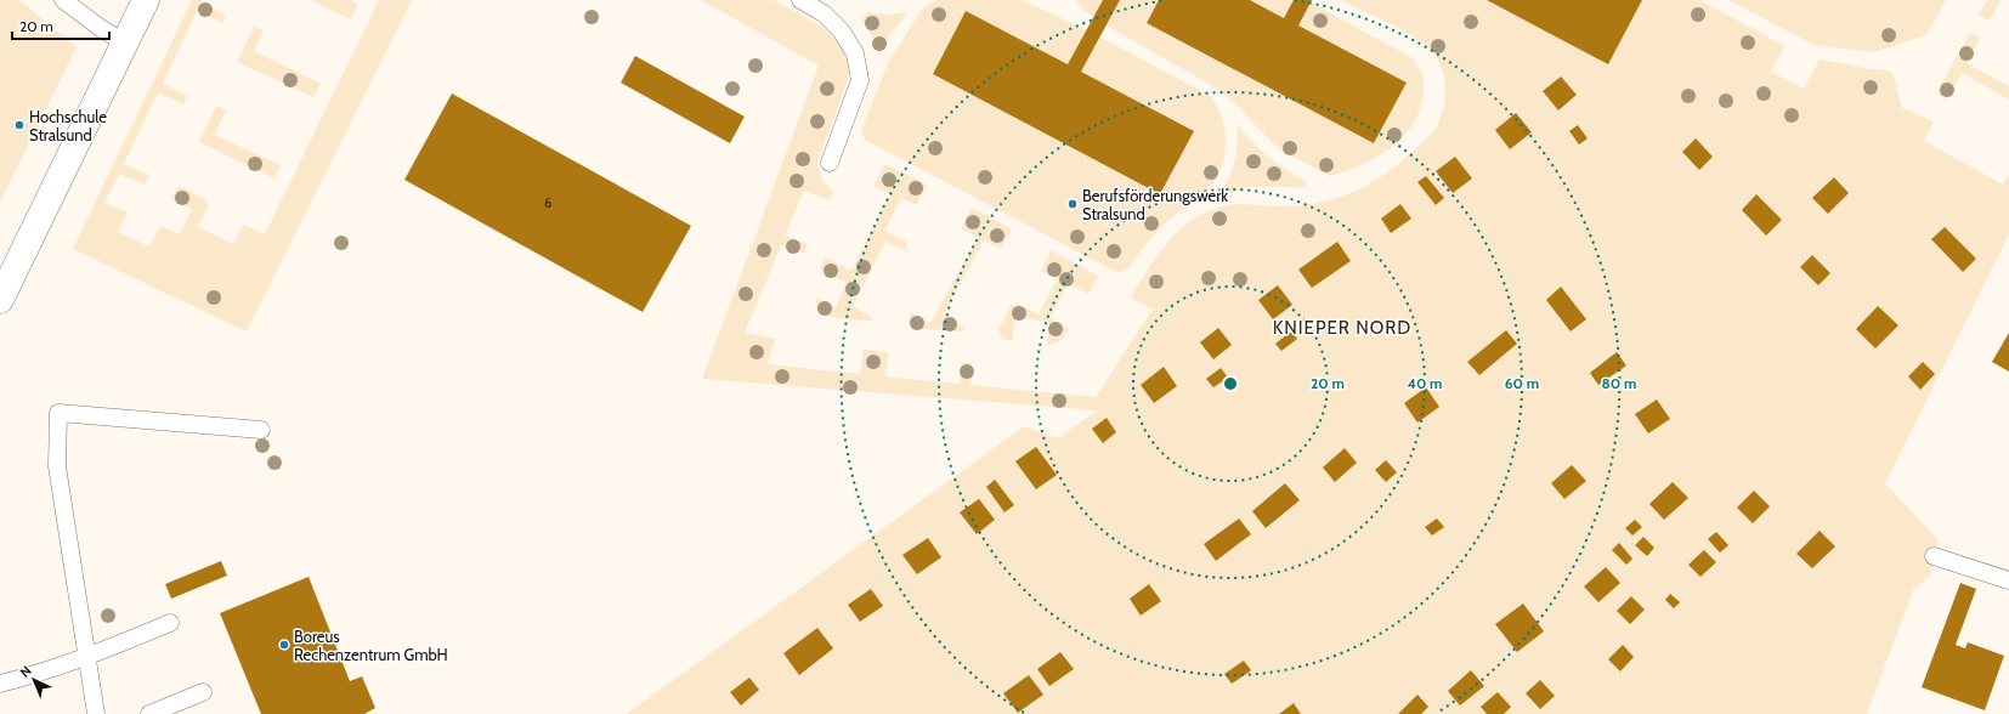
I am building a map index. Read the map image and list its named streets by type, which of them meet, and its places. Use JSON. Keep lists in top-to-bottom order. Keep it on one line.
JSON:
{"districts":["KNIEPER NORD"],"places":["Hochschule Stralsund","Berufsförderungswerk Stralsund","Boreus Rechenzentrum GmbH"],"house_numbers":["6"],"scale_bar":"20 m","north":"top left","rings":["20 m","40 m","60 m","80 m"]}
